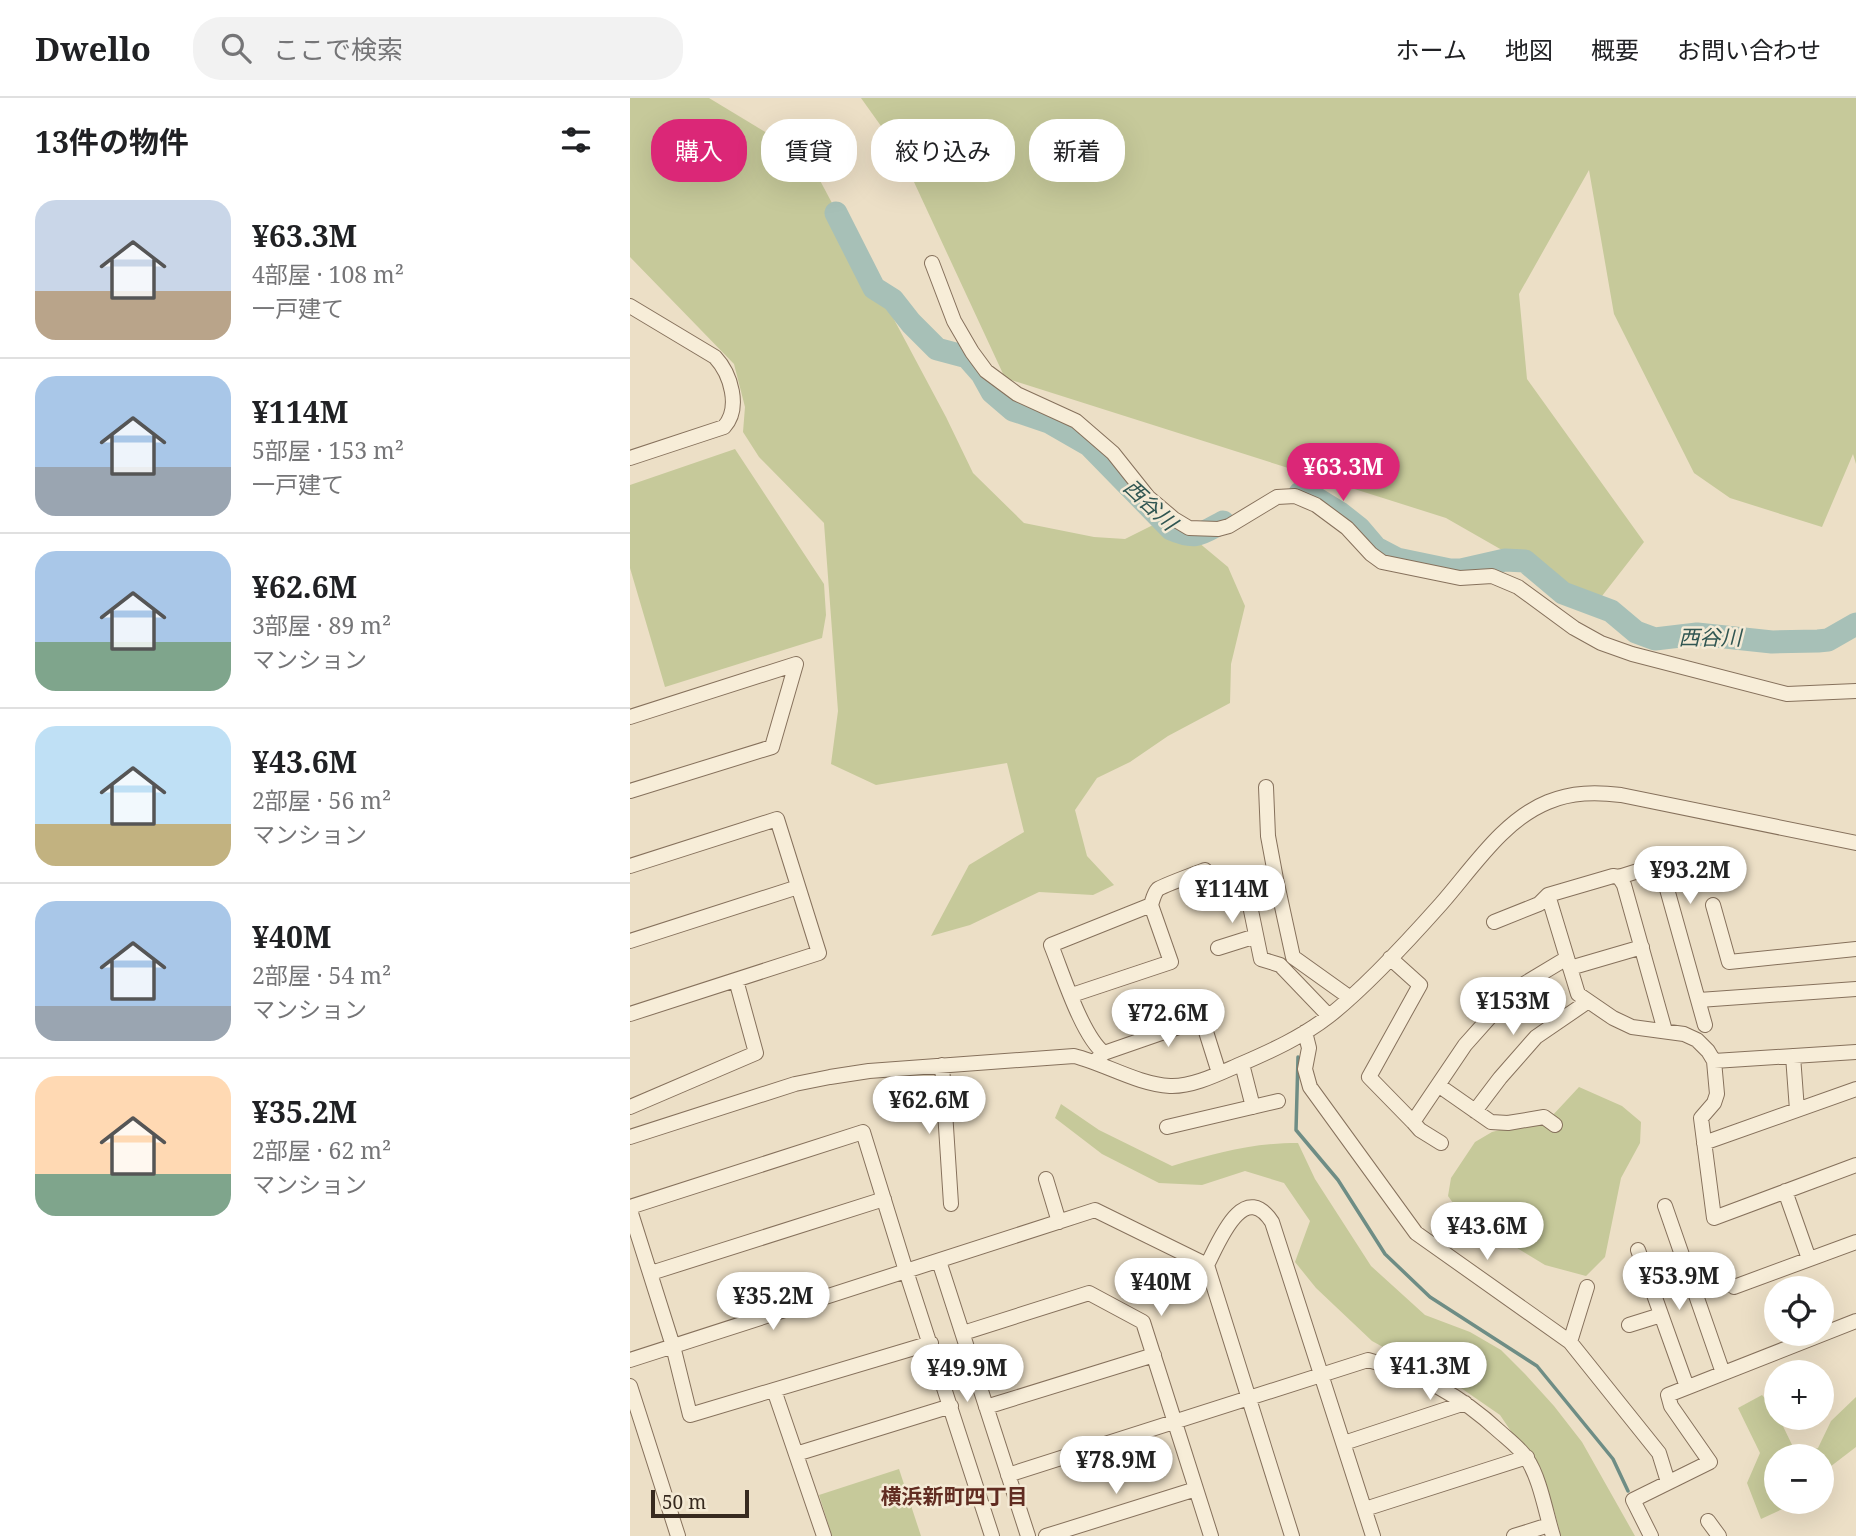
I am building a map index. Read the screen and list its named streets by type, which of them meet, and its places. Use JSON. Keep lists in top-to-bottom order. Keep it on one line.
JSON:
{"districts":["横浜新町四丁目"],"water":["西谷川"],"scale_bar":"50 m","page":{"header":"Dwello","search":"ここで検索","nav":["ホーム","地図","概要","お問い合わせ"],"heading":"13件の物件","chip":["購入","賃貸","絞り込み","新着"],"list":[{"name":"¥63.3M","note":"4部屋 · 108 m² · 一戸建て"},{"name":"¥114M","note":"5部屋 · 153 m² · 一戸建て"},{"name":"¥62.6M","note":"3部屋 · 89 m² · マンション"},{"name":"¥43.6M","note":"2部屋 · 56 m² · マンション"},{"name":"¥40M","note":"2部屋 · 54 m² · マンション"},{"name":"¥35.2M","note":"2部屋 · 62 m² · マンション"}],"price":["¥63.3M","¥93.2M","¥114M","¥153M","¥72.6M","¥62.6M","¥43.6M","¥53.9M","¥40M","¥35.2M","¥41.3M","¥49.9M","¥78.9M"],"map_buttons":["+","−"],"scale":"50 m"}}
